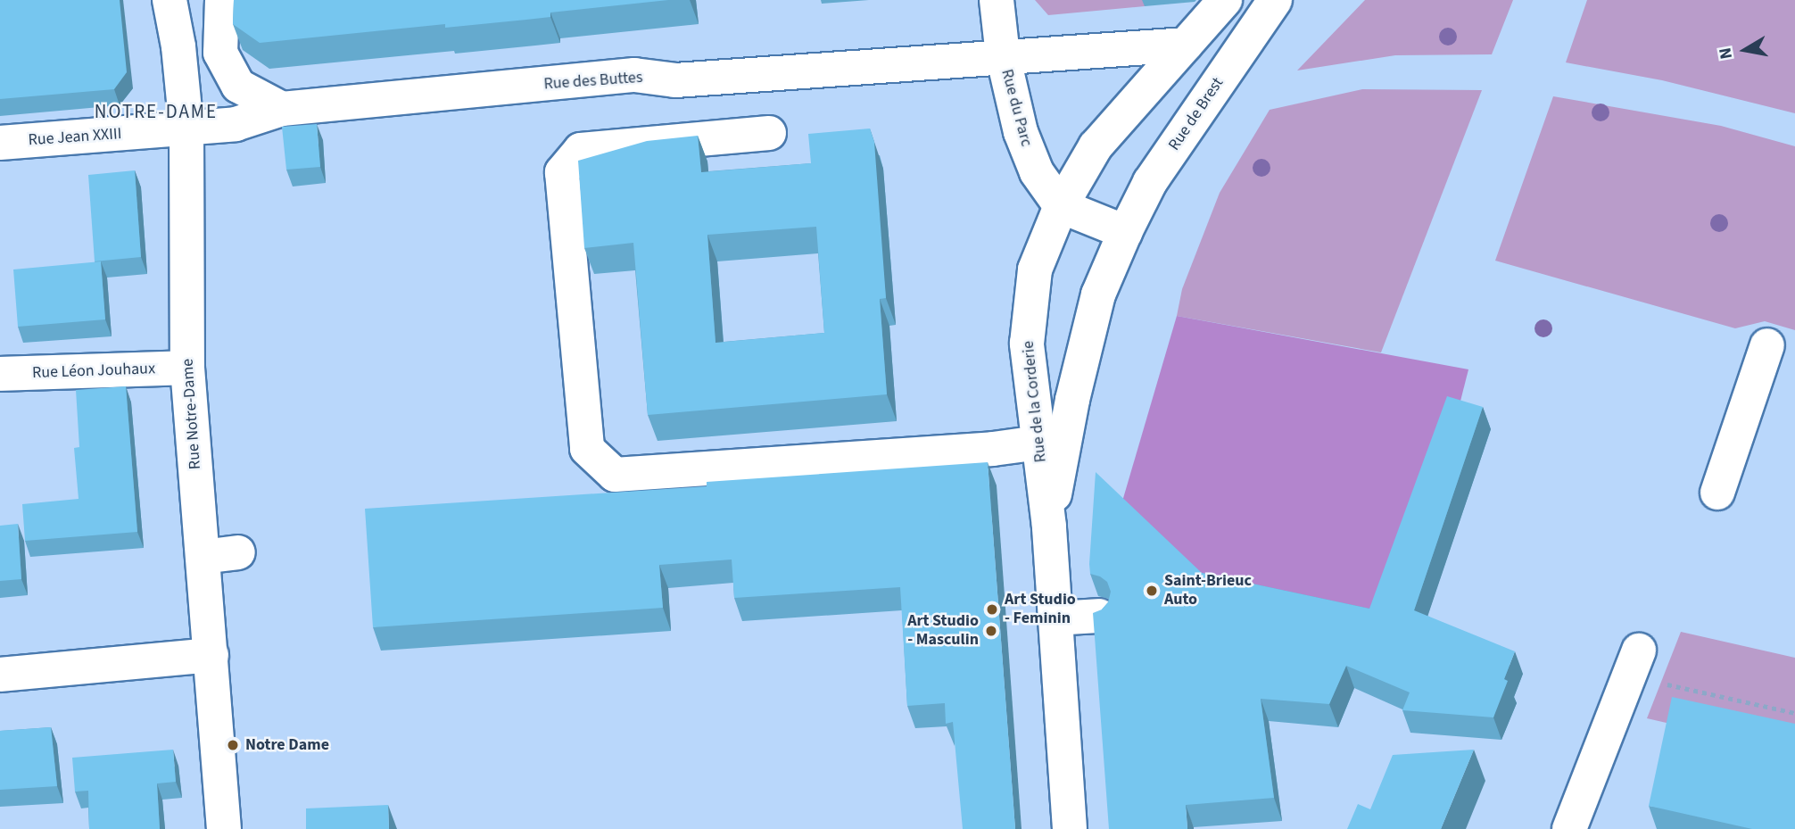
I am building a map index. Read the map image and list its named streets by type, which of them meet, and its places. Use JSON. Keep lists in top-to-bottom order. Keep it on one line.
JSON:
{"streets":{"street":["Rue des Buttes","Rue du Parc","Rue de Brest","Rue Jean XXIII","Rue Léon Jouhaux","Rue de la Corderie","Rue Notre-Dame"]},"crossings":[["Rue des Buttes","Rue du Parc"],["Rue des Buttes","Rue Jean XXIII"],["Rue des Buttes","Rue Notre-Dame"],["Rue du Parc","Rue de la Corderie"],["Rue de Brest","Rue de la Corderie"],["Rue Jean XXIII","Rue Notre-Dame"],["Rue Léon Jouhaux","Rue Notre-Dame"]],"districts":["NOTRE-DAME"],"places":["Saint-Brieuc Auto","Art Studio - Feminin","Art Studio - Masculin","Notre Dame"],"north":"left"}
